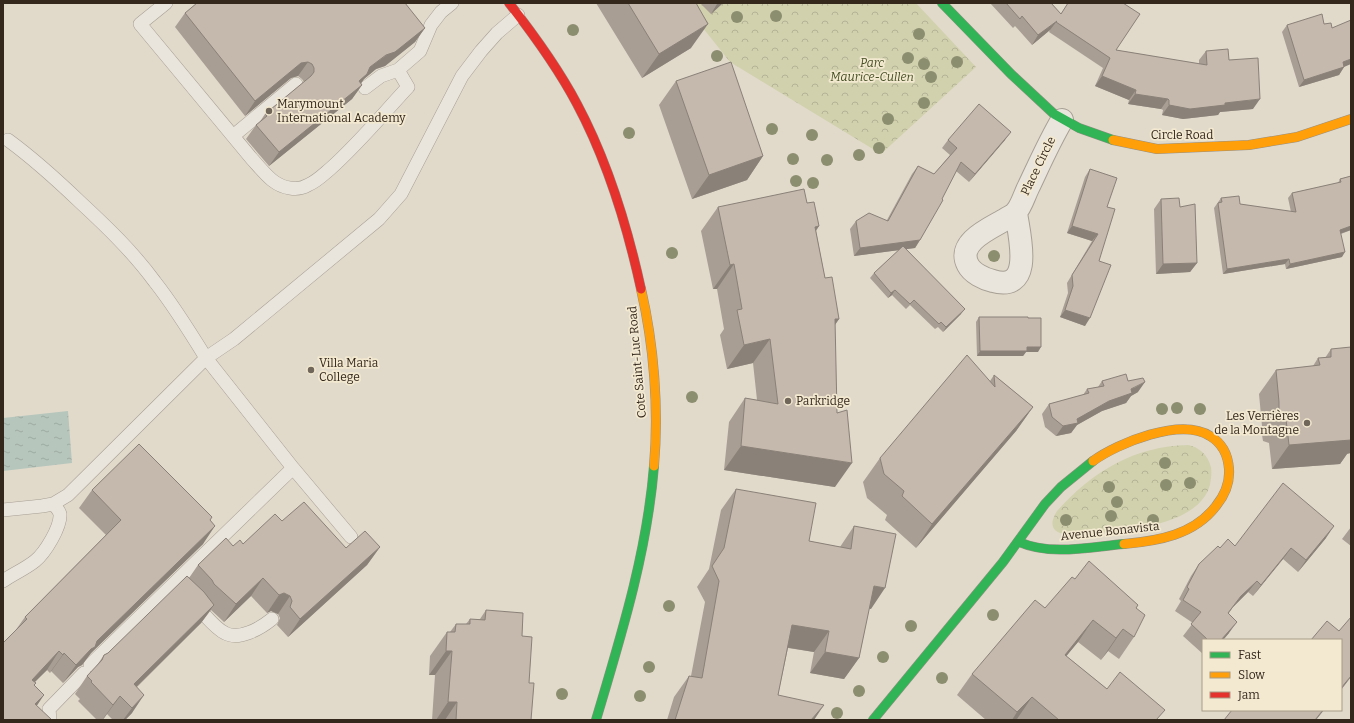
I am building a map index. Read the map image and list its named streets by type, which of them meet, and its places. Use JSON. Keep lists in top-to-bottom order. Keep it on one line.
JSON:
{"streets":{"street":["Circle Road","Place Circle","Cote Saint-Luc Road","Avenue Bonavista"]},"crossings":[["Circle Road","Place Circle"]],"parks":["Parc Maurice-Cullen"],"places":["Marymount International Academy","Villa Maria College","Parkridge","Les Verrières de la Montagne"],"legend":["Fast","Slow","Jam"]}
